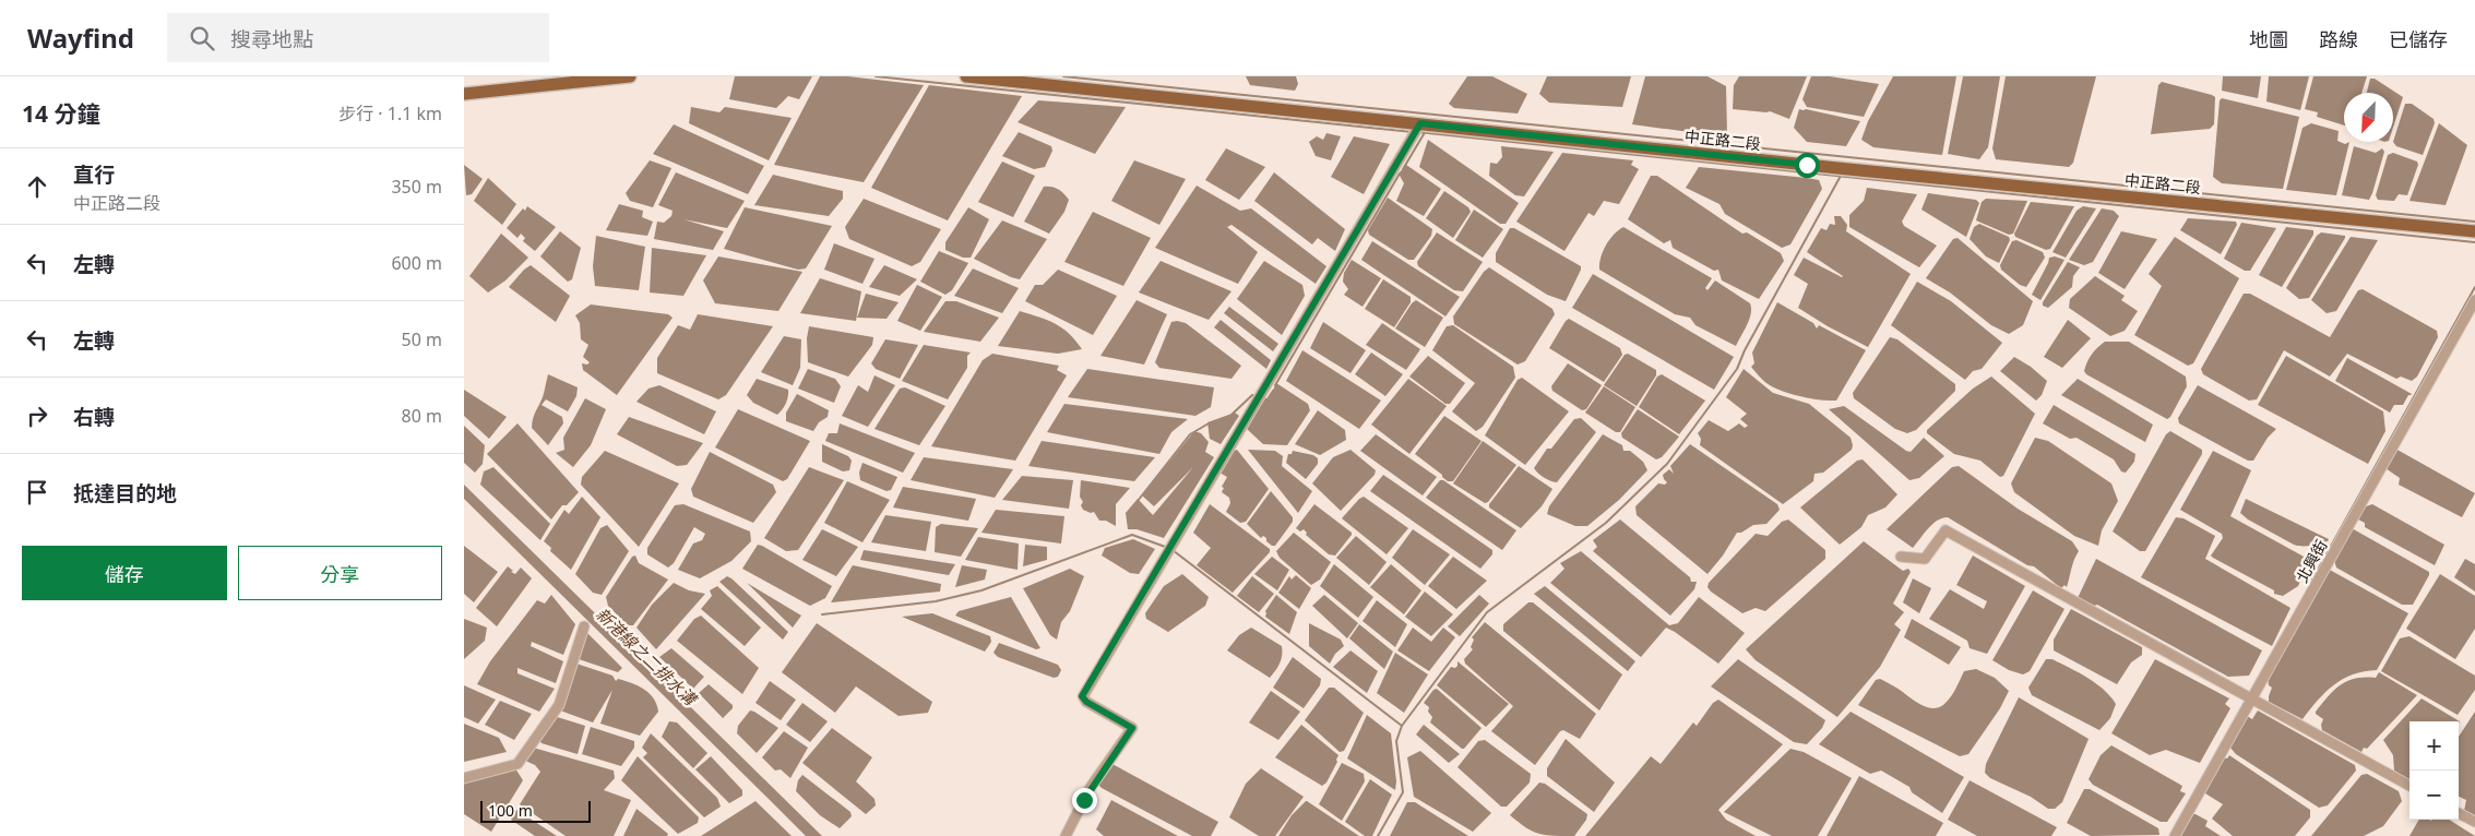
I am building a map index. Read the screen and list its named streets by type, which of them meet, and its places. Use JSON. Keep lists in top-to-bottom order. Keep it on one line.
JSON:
{"streets":{"main road":["中正路二段"],"street":["北興街"]},"water":["新港線之二排水溝"],"scale_bar":"100 m","north":"bottom left","page":{"header":"Wayfind","search":"搜尋地點","nav":["地圖","路線","已儲存"],"heading":["14 分鐘","步行 · 1.1 km"],"list":[["直行","中正路二段","350 m"],["左轉","600 m"],["左轉","50 m"],["右轉","80 m"],"抵達目的地"],"buttons":["儲存","分享"],"map_buttons":["+","−"],"scale":"100 m"}}
